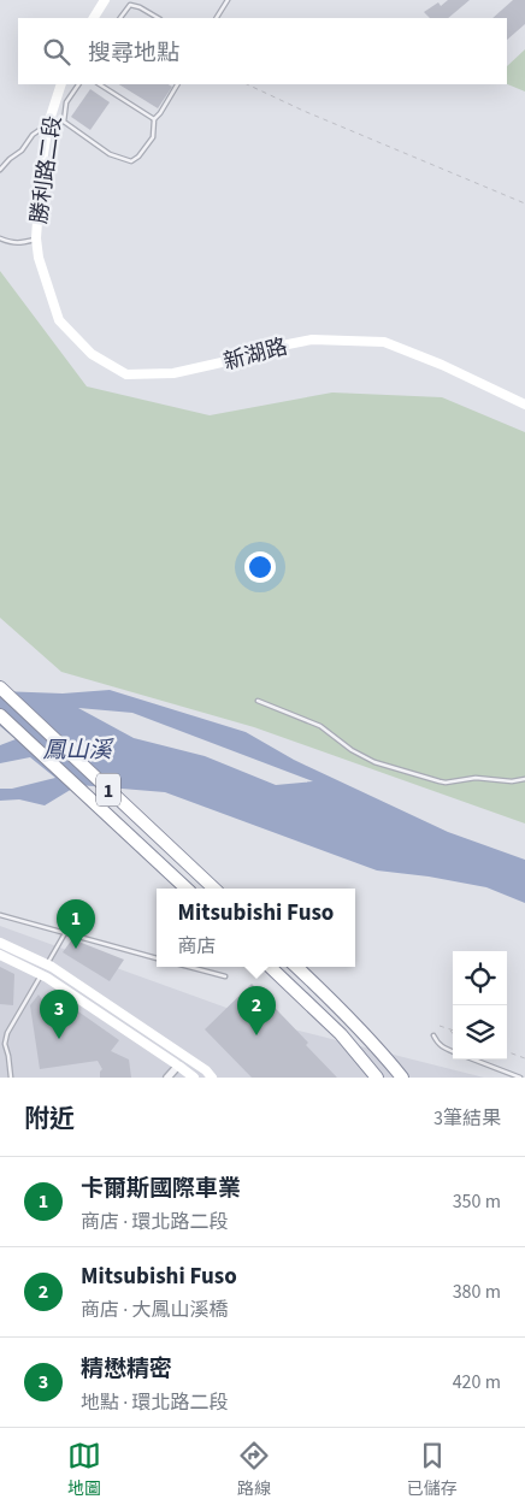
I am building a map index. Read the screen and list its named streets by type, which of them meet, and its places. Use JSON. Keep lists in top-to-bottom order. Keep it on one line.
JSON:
{"streets":{"highway":["1"],"main road":["勝利路二段","新湖路"]},"crossings":[["勝利路二段","新湖路"]],"water":["鳳山溪"],"page":{"search":"搜尋地點","popup":["Mitsubishi Fuso","商店"],"pins":["1","2","3"],"heading":["附近","3筆結果"],"list":[{"mark":"1","name":"卡爾斯國際車業","note":"商店 · 環北路二段","value":"350 m"},{"mark":"2","name":"Mitsubishi Fuso","note":"商店 · 大鳳山溪橋","value":"380 m"},{"mark":"3","name":"精懋精密","note":"地點 · 環北路二段","value":"420 m"}],"nav":["地圖","路線","已儲存"]}}
